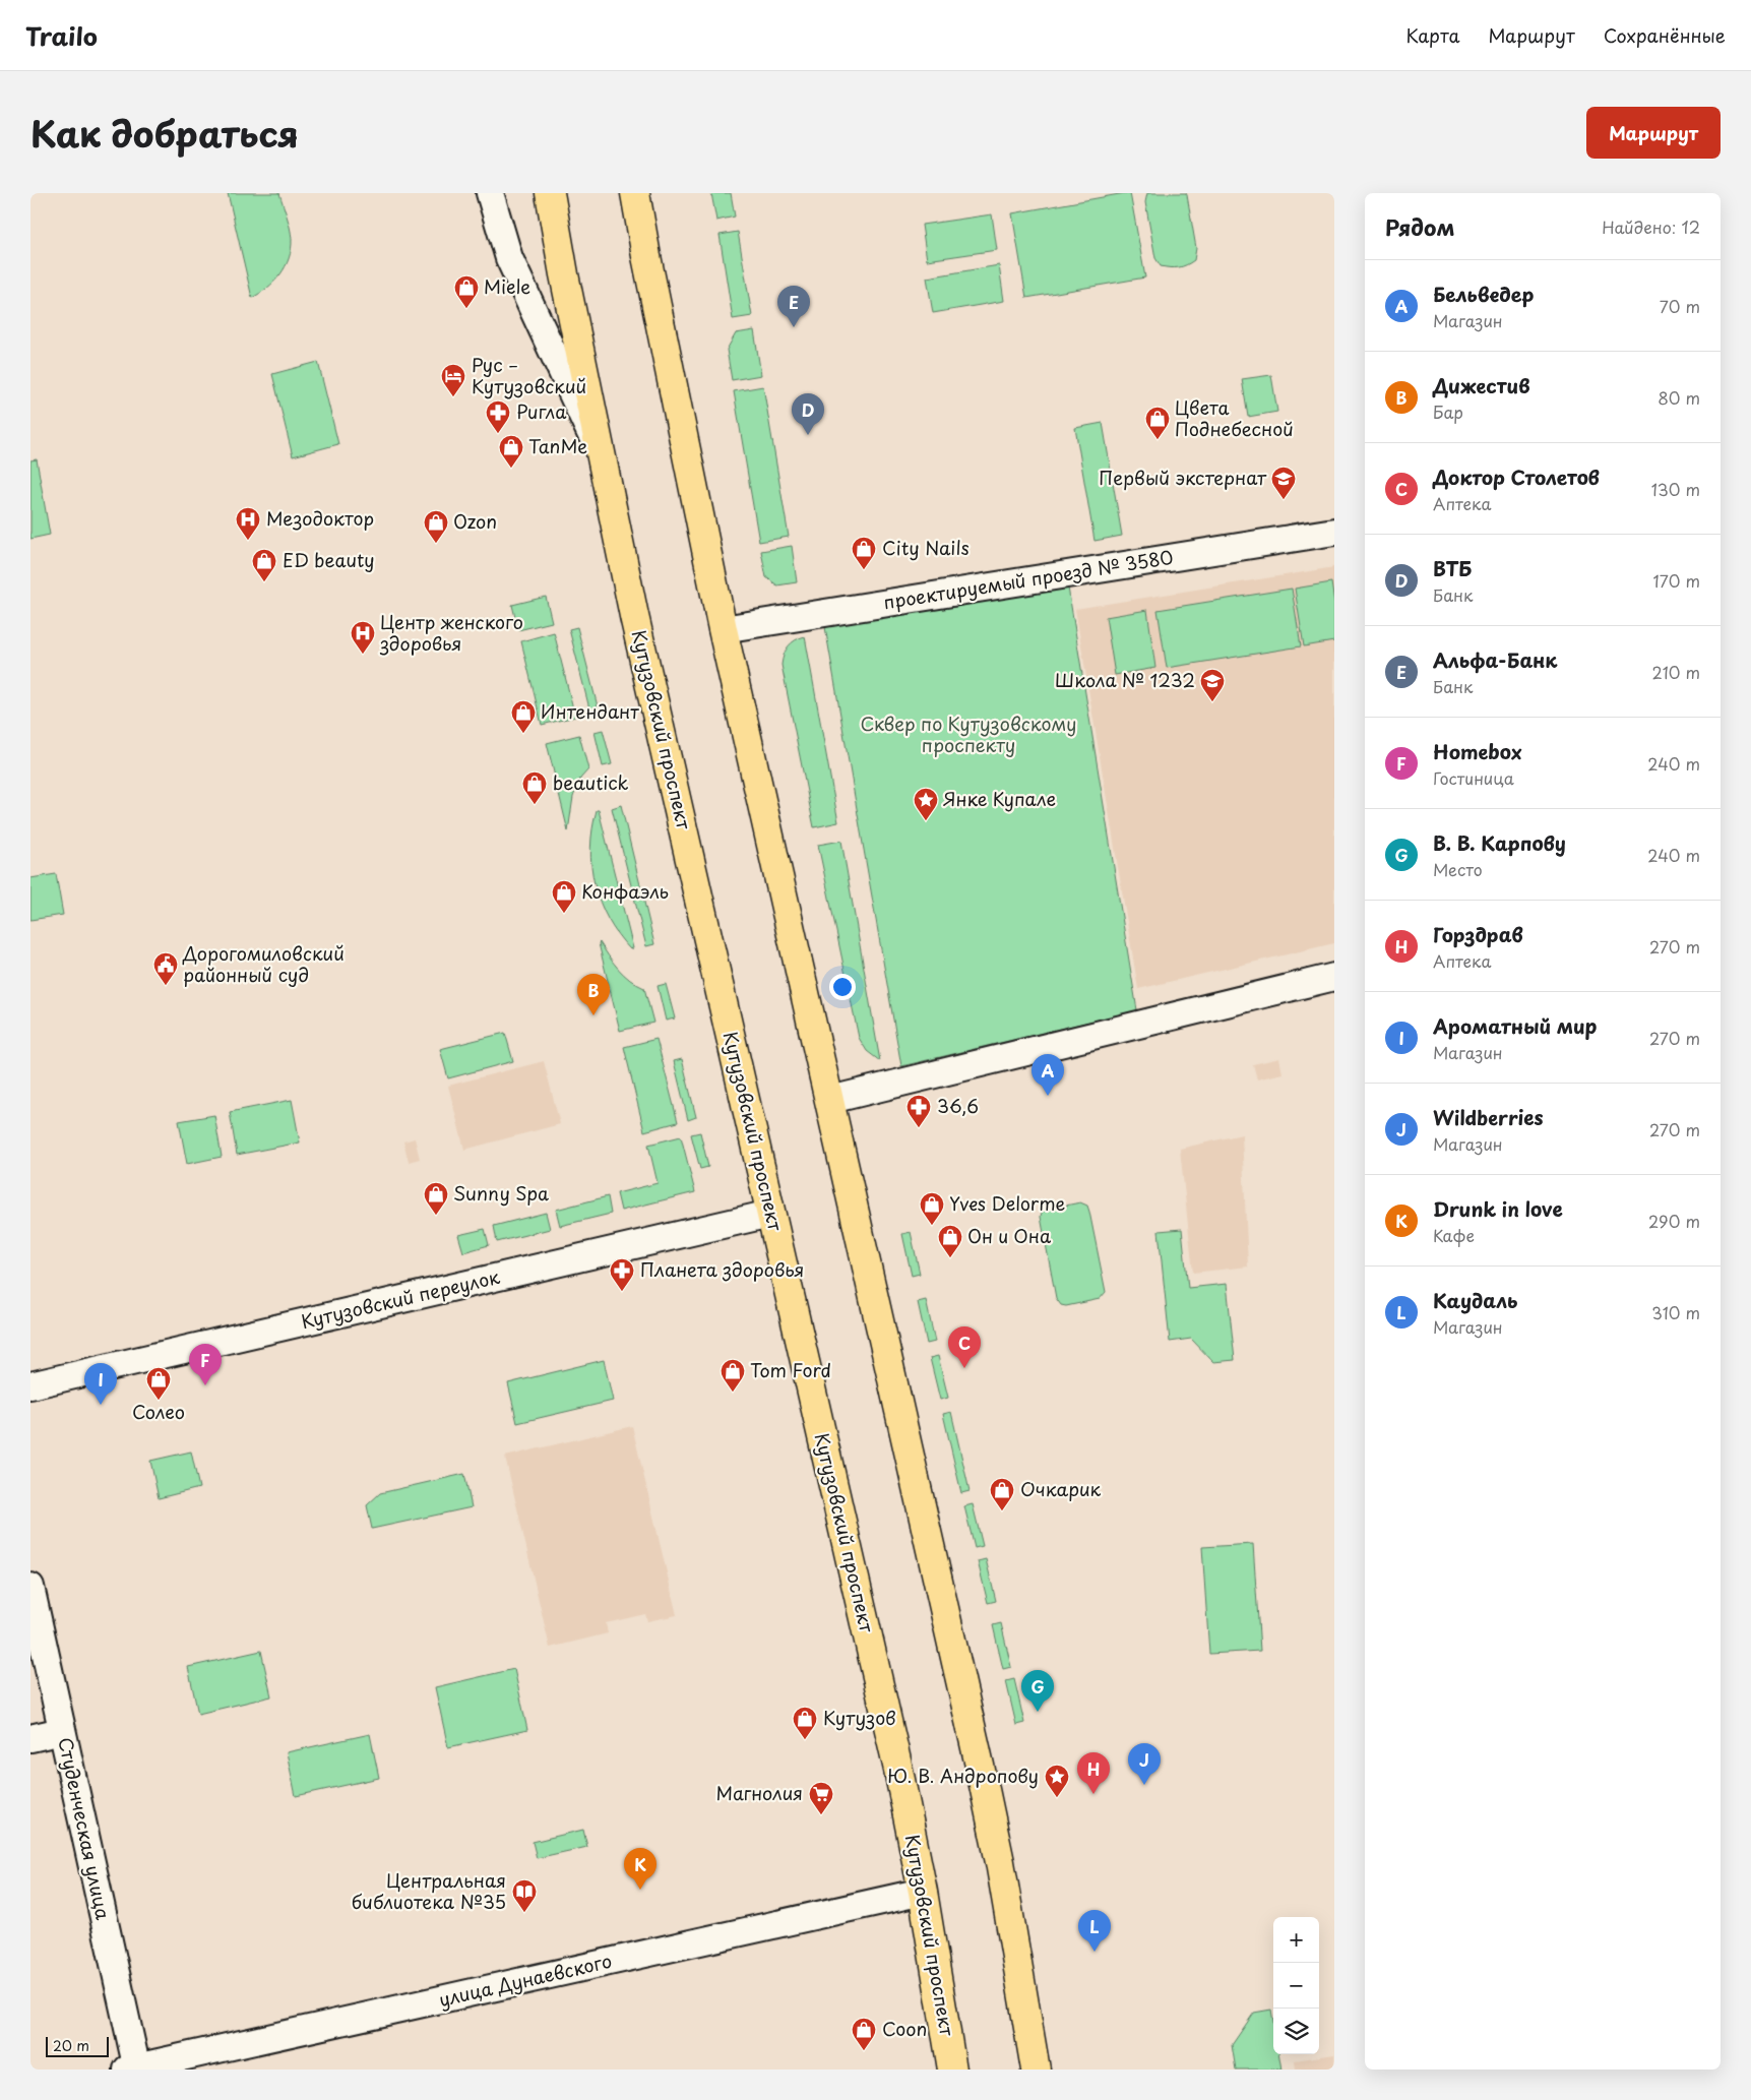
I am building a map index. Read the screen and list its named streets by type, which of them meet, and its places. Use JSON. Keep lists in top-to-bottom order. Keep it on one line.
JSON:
{"streets":{"main road":["Кутузовский проспект"],"street":["проектируемый проезд № 3580","Кутузовский переулок","Студенческая улица","улица Дунаевского"]},"crossings":[["Кутузовский проспект","Кутузовский переулок"],["Кутузовский проспект","улица Дунаевского"],["Студенческая улица","улица Дунаевского"]],"parks":["Сквер по Кутузовскому проспекту"],"places":{"shop":["Miele","Цвета Поднебесной","TanMe","Ozon","City Nails","ED beauty","Интендант","beautick","Конфаэль","Sunny Spa","Yves Delorme","Он и Она","Tom Ford","Солео","Очкарик","Кутузов","Coon"],"hotel":["Рус – Кутузовский"],"pharmacy":["Ригла","36,6","Планета здоровья"],"school or university":["Первый экстернат","Школа № 1232"],"hospital":["Мезодоктор","Центр женского здоровья"],"place":["Янке Купале","Ю. В. Андропову"],"public building":["Дорогомиловский районный суд"],"supermarket":["Магнолия"],"library":["Центральная библиотека №35"]},"scale_bar":"20 m","page":{"header":"Trailo","nav":["Карта","Маршрут","Сохранённые"],"title":"Как добраться","buttons":"Маршрут","heading":["Рядом","Найдено: 12"],"list":[{"mark":"A","name":"Бельведер","note":"Магазин","value":"70 m"},{"mark":"B","name":"Дижестив","note":"Бар","value":"80 m"},{"mark":"C","name":"Доктор Столетов","note":"Аптека","value":"130 m"},{"mark":"D","name":"ВТБ","note":"Банк","value":"170 m"},{"mark":"E","name":"Альфа-Банк","note":"Банк","value":"210 m"},{"mark":"F","name":"Homebox","note":"Гостиница","value":"240 m"},{"mark":"G","name":"В. В. Карпову","note":"Место","value":"240 m"},{"mark":"H","name":"Горздрав","note":"Аптека","value":"270 m"},{"mark":"I","name":"Ароматный мир","note":"Магазин","value":"270 m"},{"mark":"J","name":"Wildberries","note":"Магазин","value":"270 m"},{"mark":"K","name":"Drunk in love","note":"Кафе","value":"290 m"},{"mark":"L","name":"Каудаль","note":"Магазин","value":"310 m"}],"pins":["E","D","B","A","C","F","I","G","J","H","K","L"],"map_buttons":["+","−"],"scale":"20 m"}}
